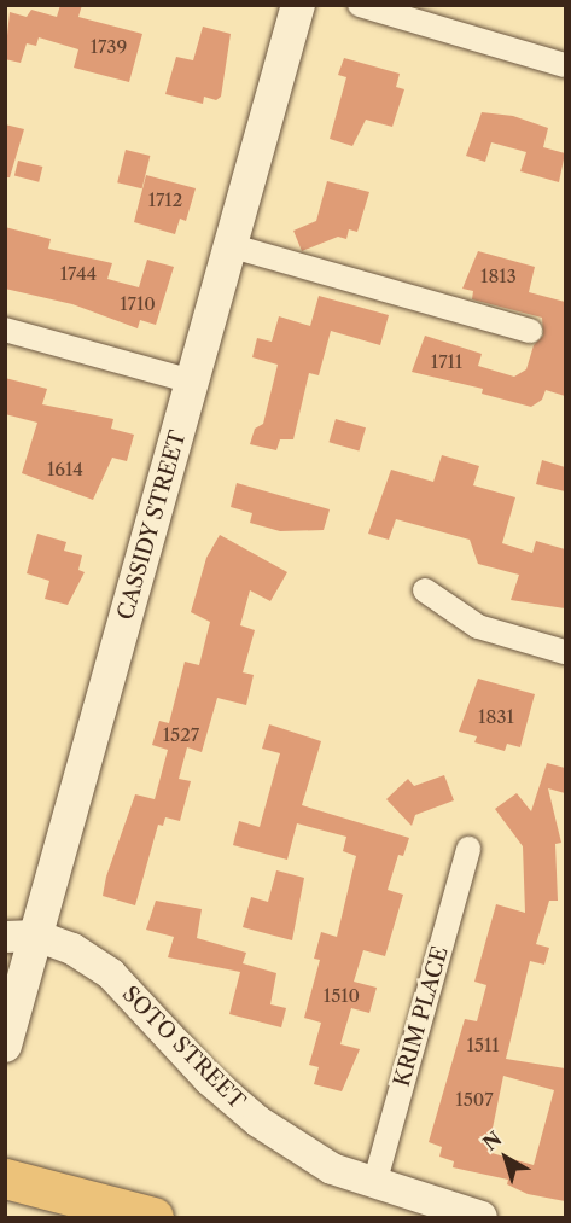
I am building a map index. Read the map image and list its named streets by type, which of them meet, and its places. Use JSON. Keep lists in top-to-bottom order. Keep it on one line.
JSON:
{"streets":{"main road":["CASSIDY STREET"],"street":["KRIM PLACE","SOTO STREET"]},"crossings":[["CASSIDY STREET","SOTO STREET"],["KRIM PLACE","SOTO STREET"]],"house_numbers":["1739","1712","1744","1813","1710","1711","1614","1831","1527","1510","1511","1507"],"north":"top left"}
